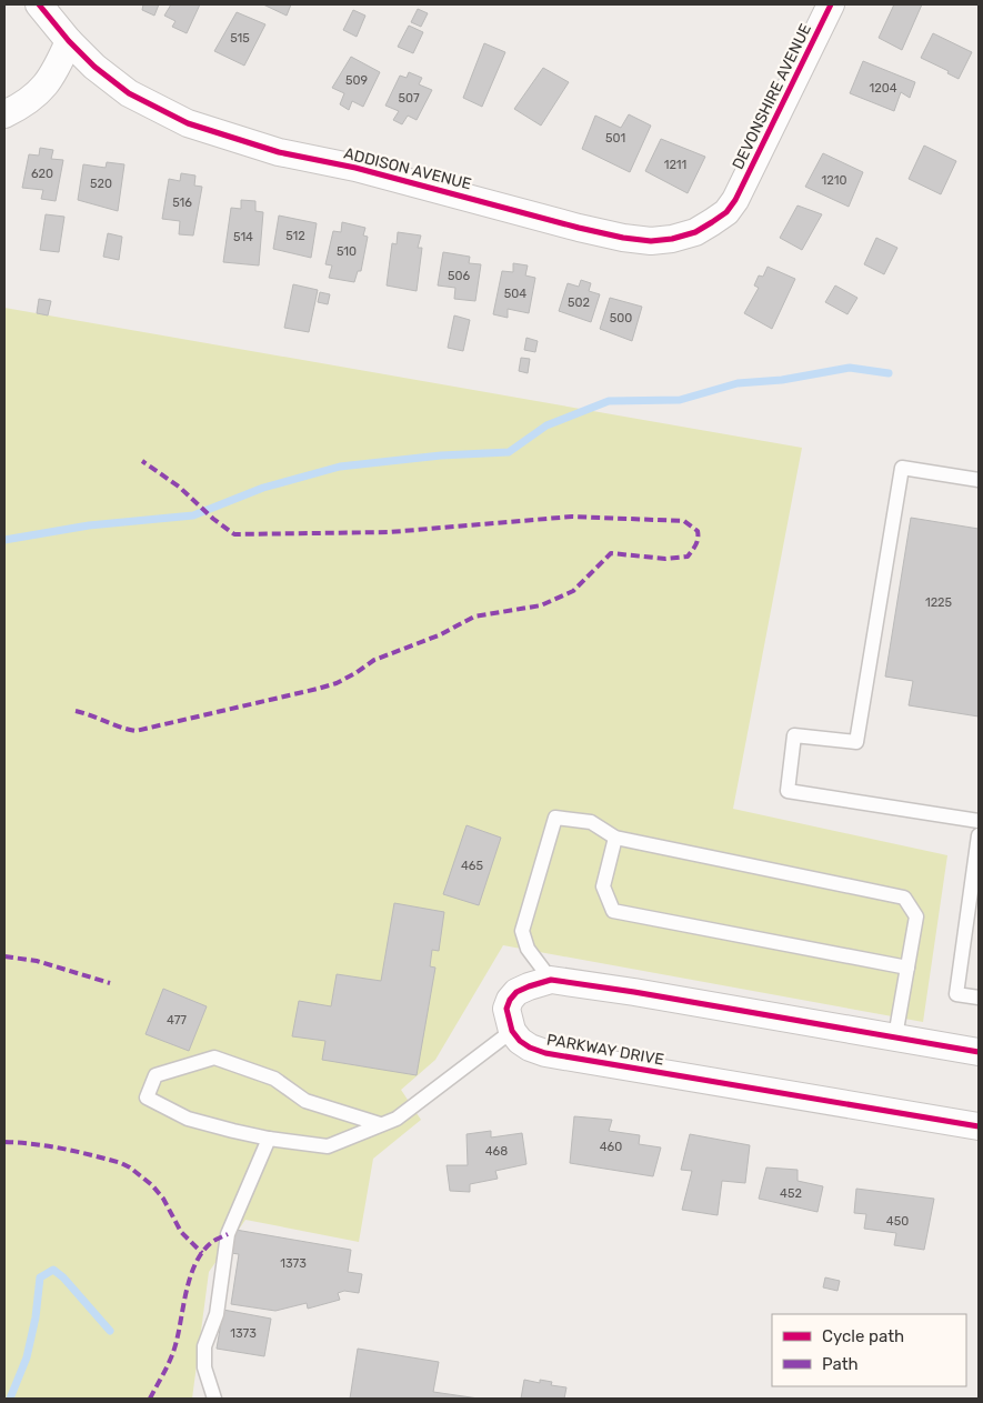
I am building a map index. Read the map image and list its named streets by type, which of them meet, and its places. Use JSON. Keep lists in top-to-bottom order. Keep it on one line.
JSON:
{"streets":{"street":["DEVONSHIRE AVENUE","ADDISON AVENUE","PARKWAY DRIVE"]},"crossings":[["DEVONSHIRE AVENUE","ADDISON AVENUE"]],"house_numbers":["515","509","1204","507","501","1211","620","1210","520","516","512","514","510","506","504","502","500","1225","465","477","460","468","452","450","1373","1373"],"legend":["Cycle path","Path"]}
